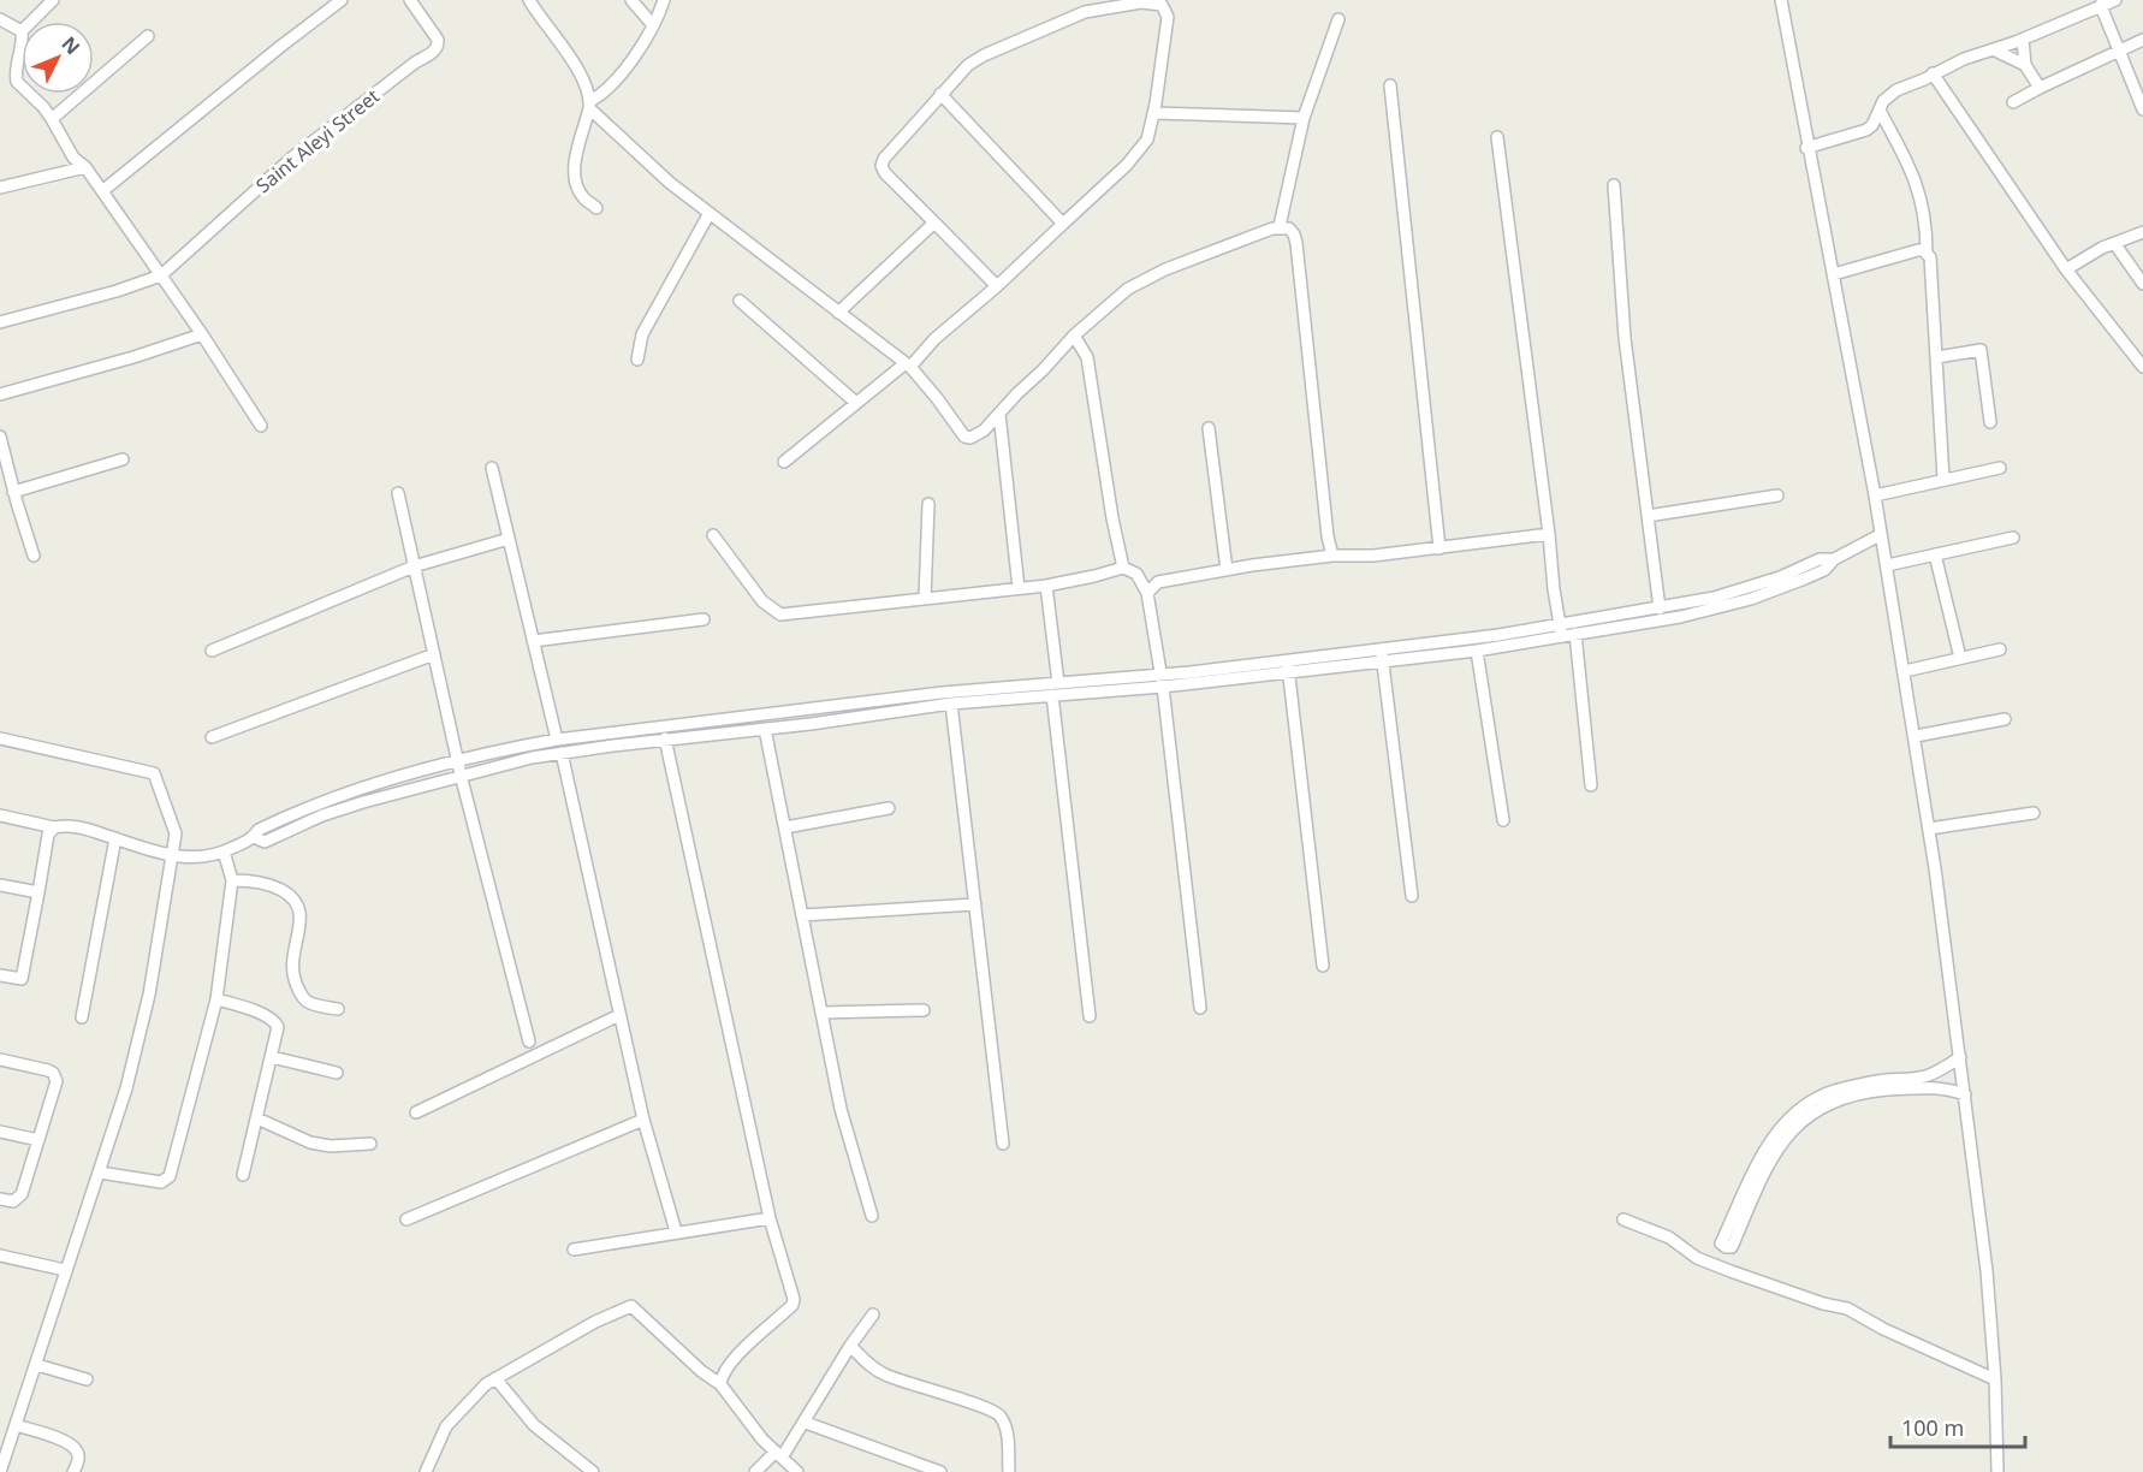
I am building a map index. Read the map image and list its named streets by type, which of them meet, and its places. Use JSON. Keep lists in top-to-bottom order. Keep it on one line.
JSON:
{"streets":{"street":["Saint Aleyi Street"]},"scale_bar":"100 m","north":"top right"}
